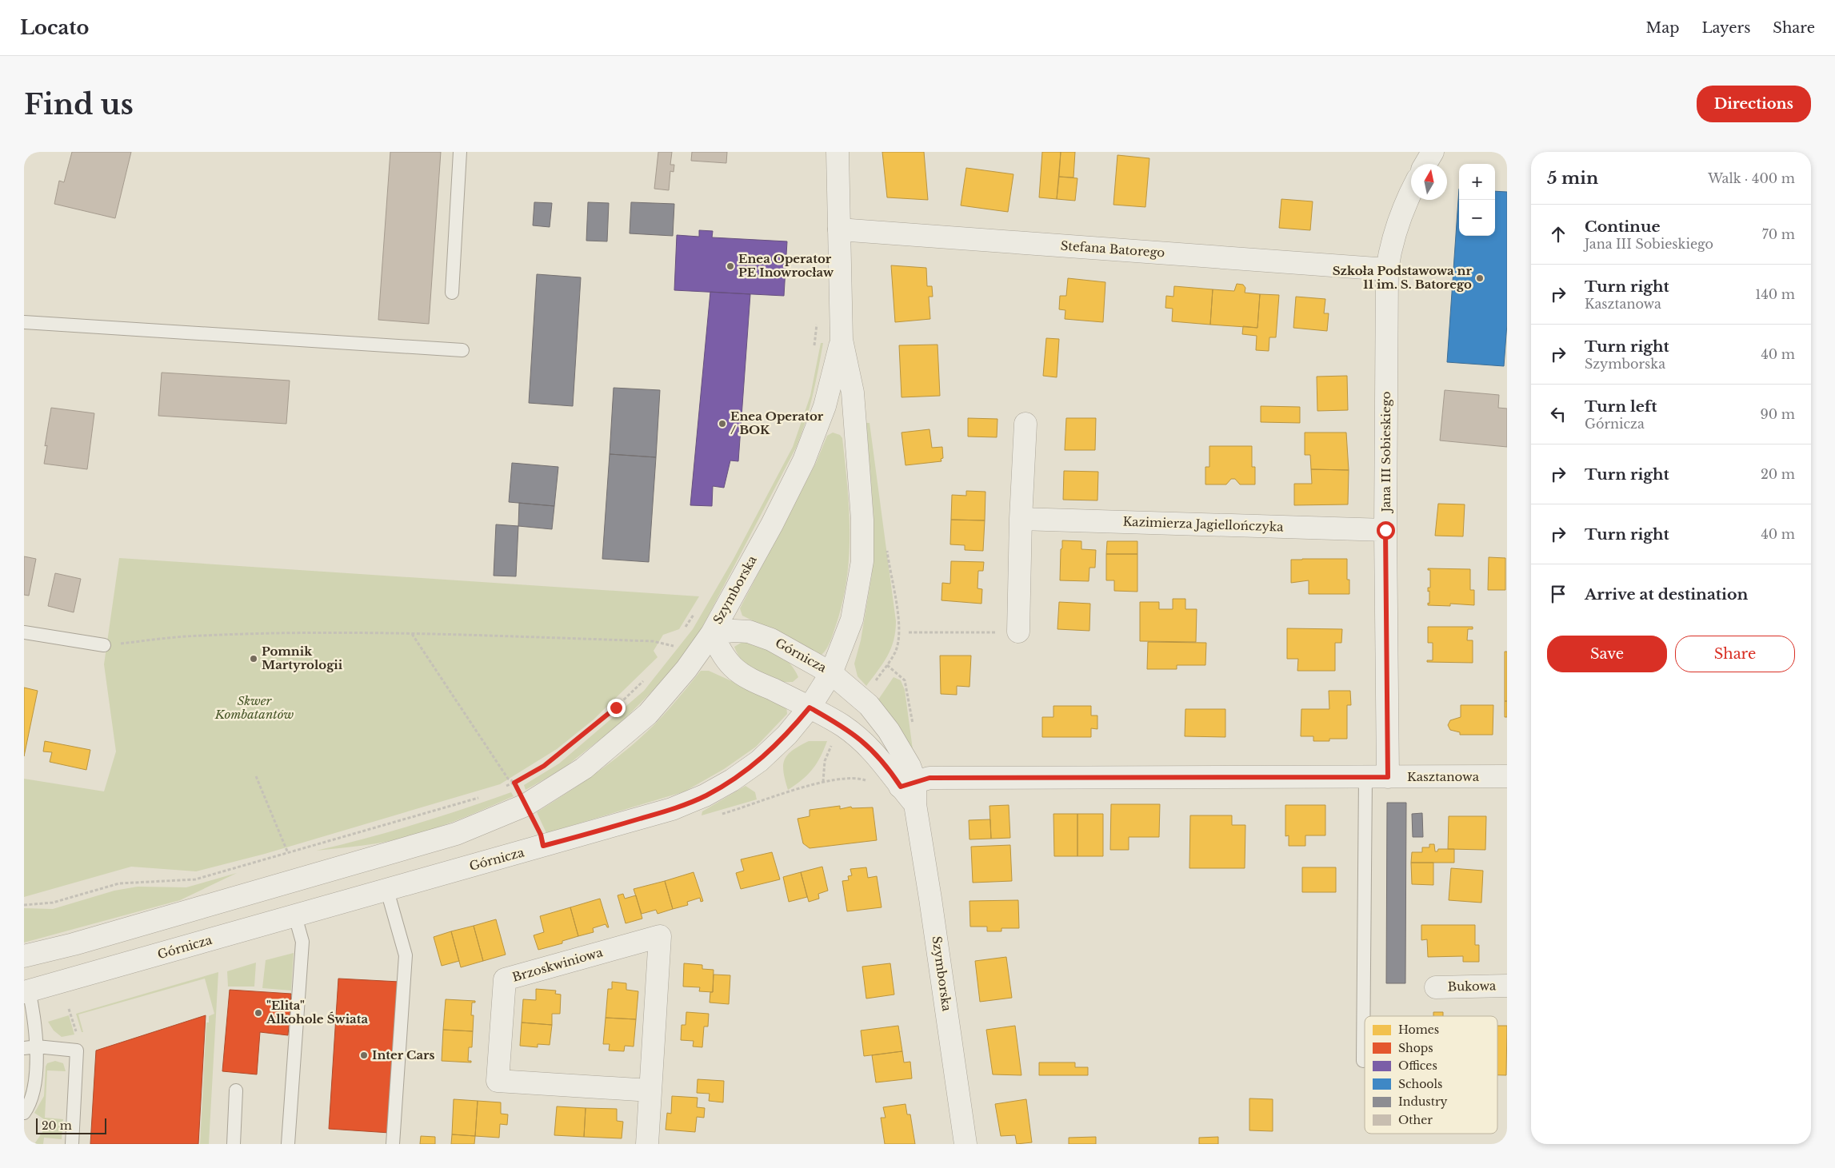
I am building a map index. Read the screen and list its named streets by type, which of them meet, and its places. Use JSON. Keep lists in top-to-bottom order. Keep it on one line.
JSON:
{"streets":{"street":["Stefana Batorego","Jana III Sobieskiego","Kazimierza Jagiellończyka","Szymborska","Górnicza","Kasztanowa","Brzoskwiniowa","Bukowa"]},"crossings":[["Stefana Batorego","Jana III Sobieskiego"],["Stefana Batorego","Szymborska"],["Jana III Sobieskiego","Kazimierza Jagiellończyka"],["Jana III Sobieskiego","Kasztanowa"],["Szymborska","Górnicza"],["Szymborska","Kasztanowa"]],"parks":["Skwer Kombatantów"],"places":["Enea Operator PE Inowrocław","Szkoła Podstawowa nr 11 im. S. Batorego","Enea Operator / BOK","Pomnik Martyrologii","\"Elita\" Alkohole Świata","Inter Cars"],"legend":["Homes","Shops","Offices","Schools","Industry","Other"],"scale_bar":"20 m","north":"top","page":{"header":"Locato","nav":["Map","Layers","Share"],"buttons":["Directions",["Save","Share"]],"title":"Find us","heading":["5 min","Walk · 400 m"],"map_buttons":["+","−"],"list":[["Continue","Jana III Sobieskiego","70 m"],["Turn right","Kasztanowa","140 m"],["Turn right","Szymborska","40 m"],["Turn left","Górnicza","90 m"],["Turn right","20 m"],["Turn right","40 m"],"Arrive at destination"],"scale":"20 m"}}
